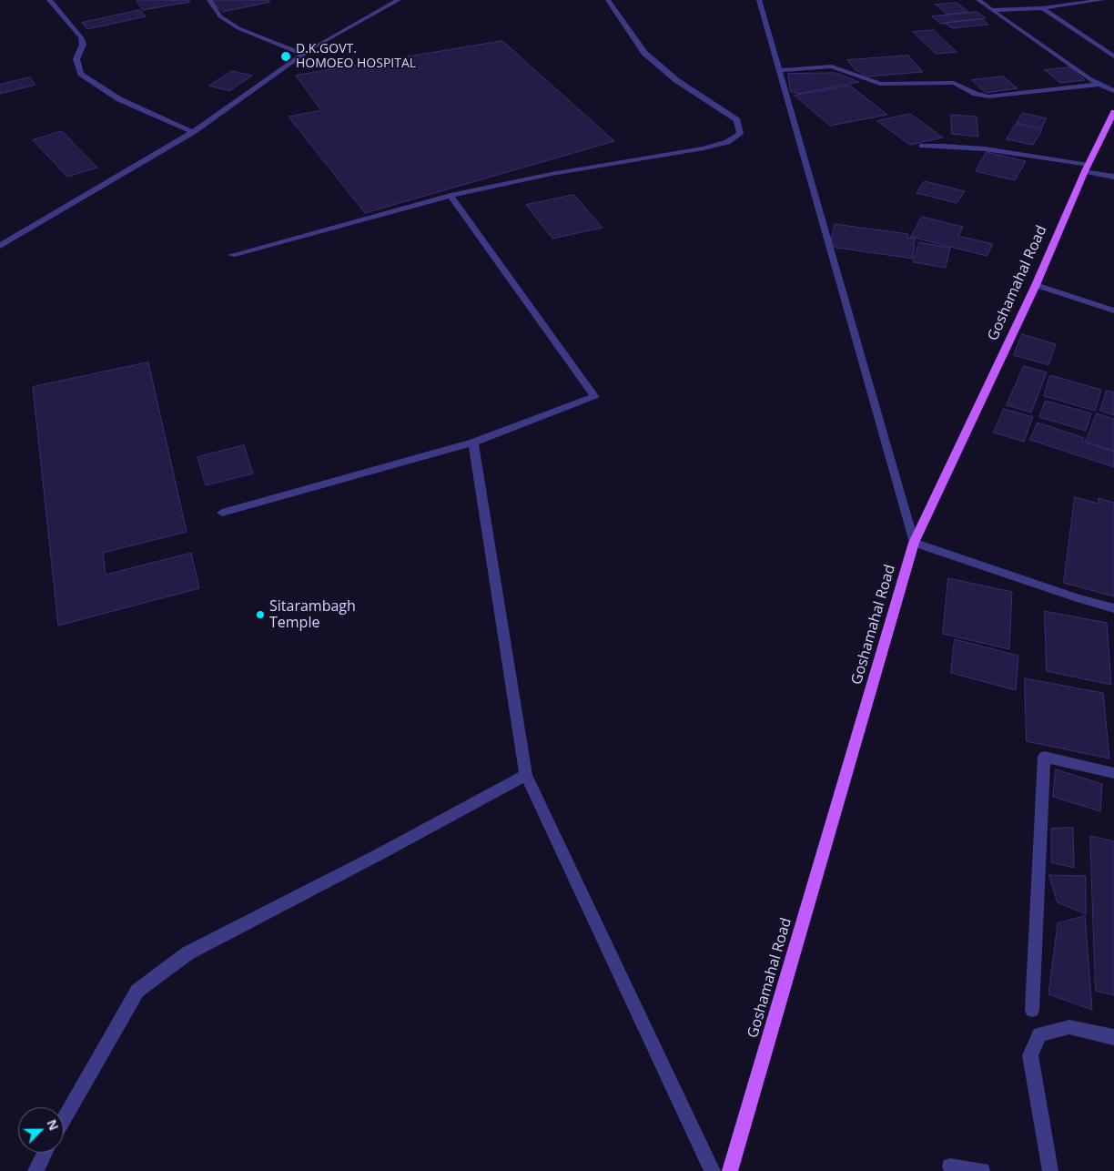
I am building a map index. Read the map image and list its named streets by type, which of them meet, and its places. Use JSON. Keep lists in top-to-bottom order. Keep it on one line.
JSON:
{"streets":{"main road":["Goshamahal Road"]},"places":["D.K.GOVT. HOMOEO HOSPITAL","Sitarambagh Temple"],"north":"top right"}
